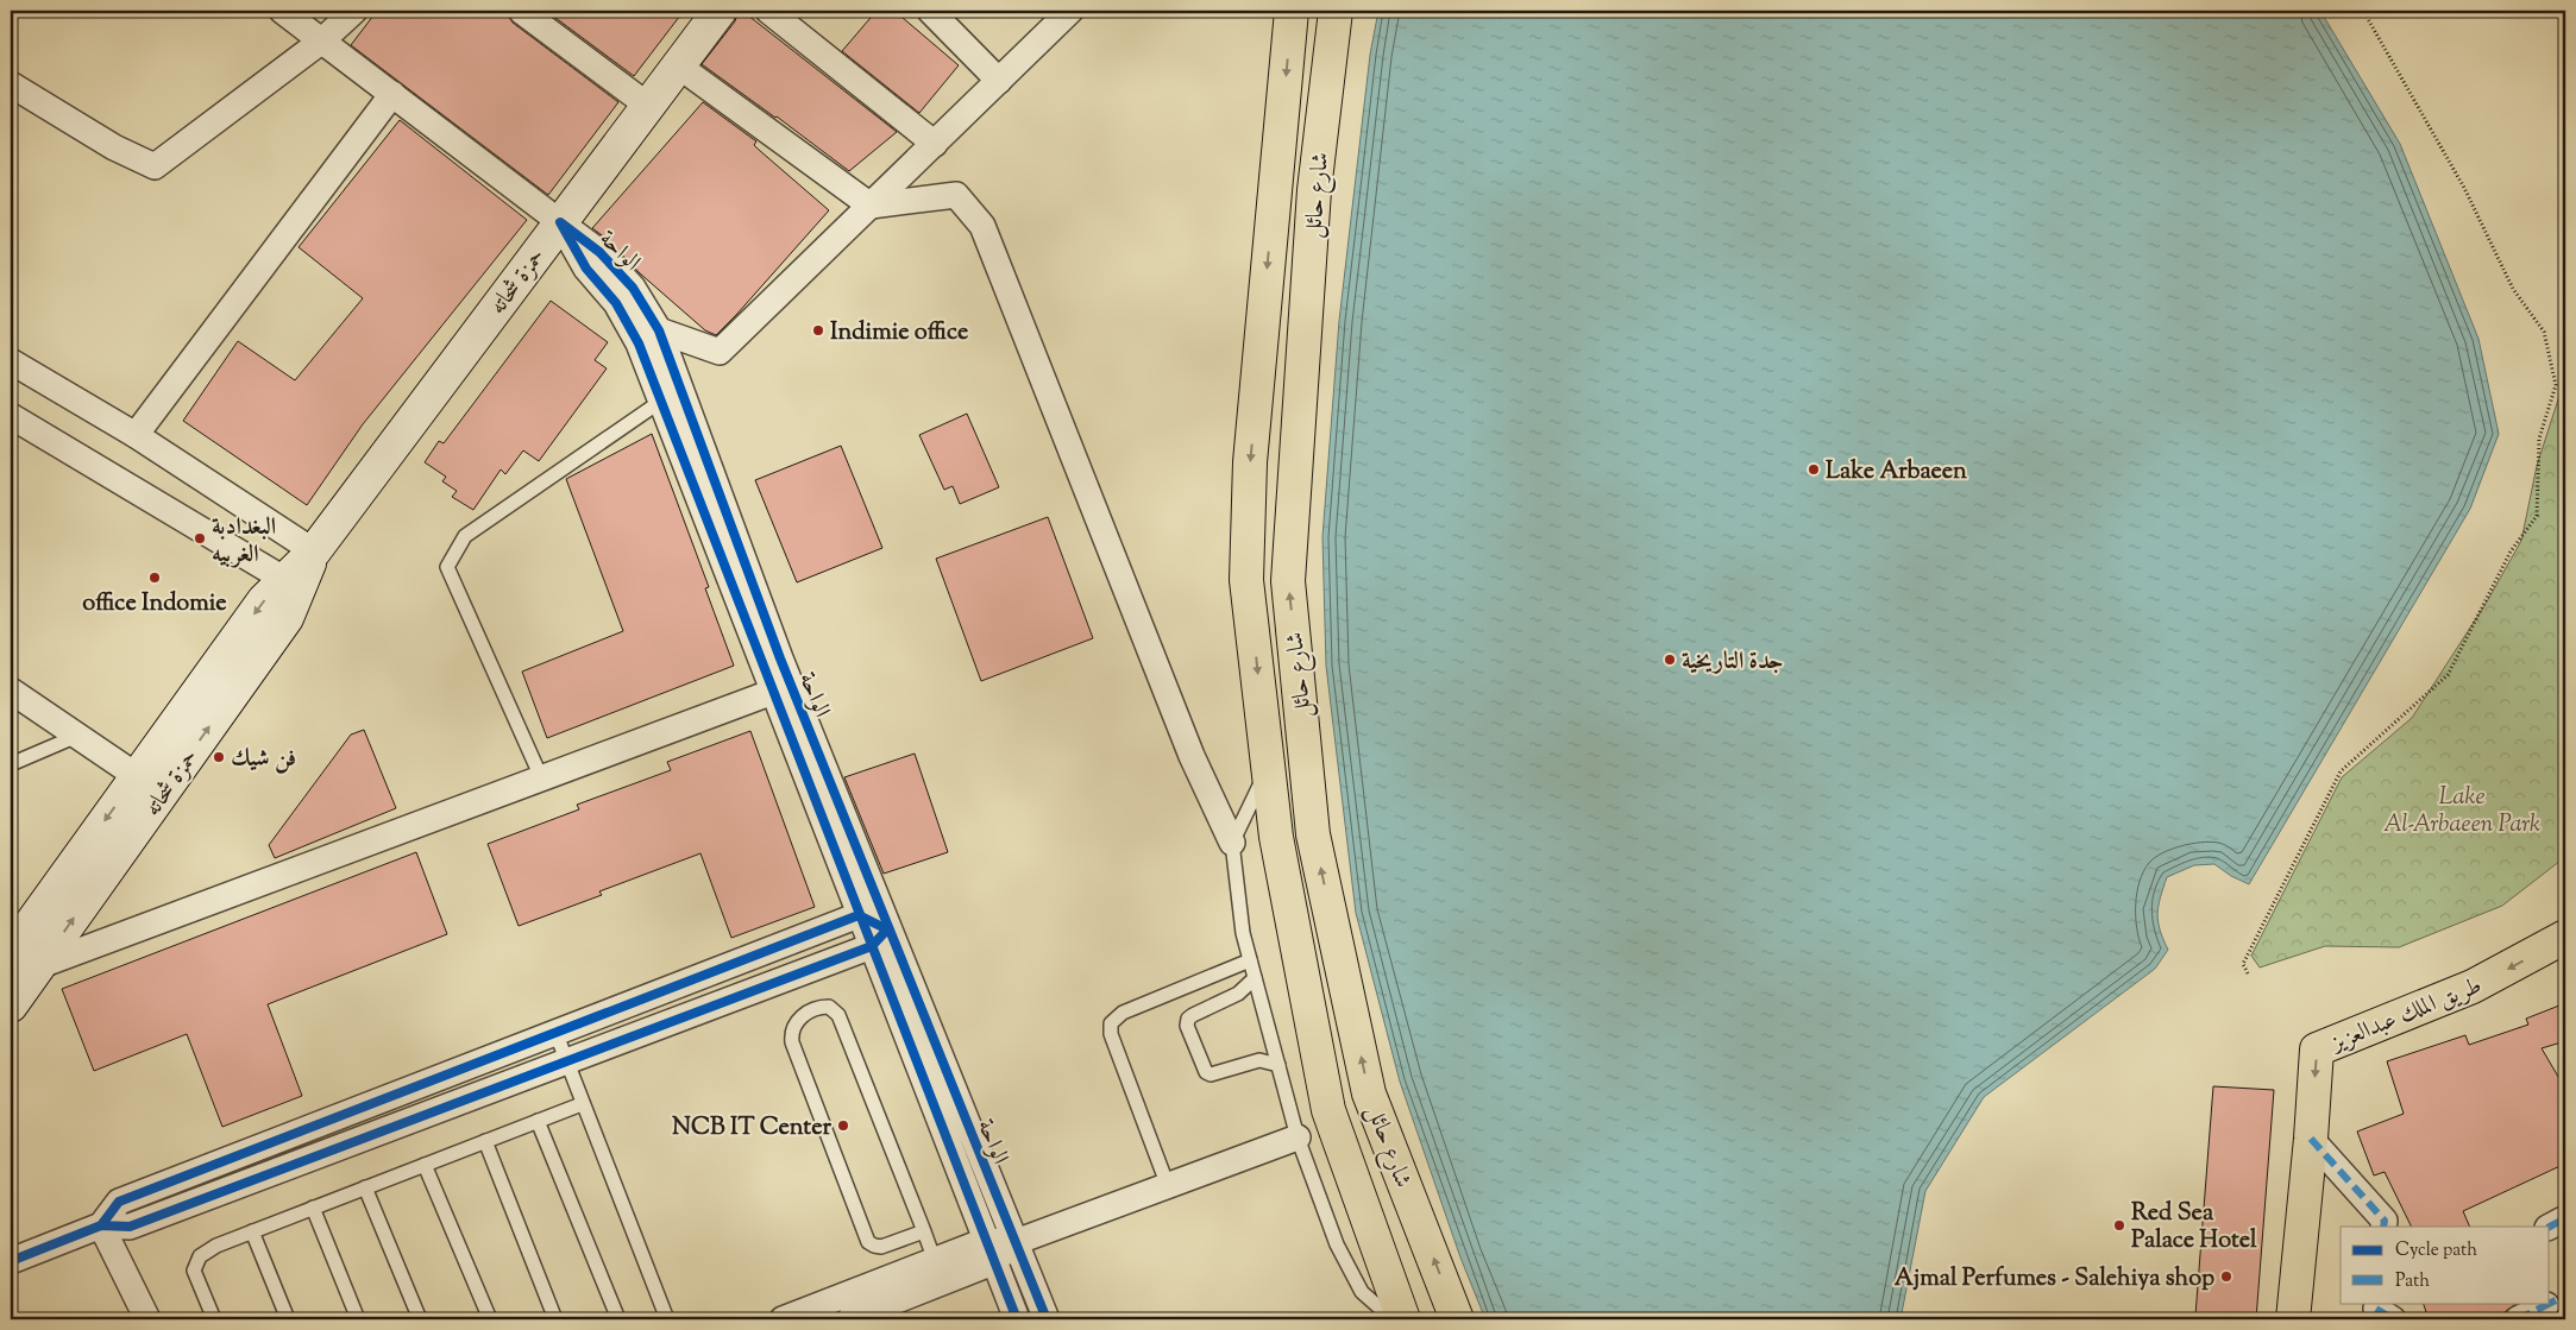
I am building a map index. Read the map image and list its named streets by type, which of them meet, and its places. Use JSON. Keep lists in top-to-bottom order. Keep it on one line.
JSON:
{"streets":{"main road":["شارع حائل","حمزة شحاته","طريق الملك عبدالعزيز"],"street":["الواحة"]},"crossings":[["الواحة","حمزة شحاته"]],"one_way":["طريق الملك عبدالعزيز"],"parks":["Lake Al-Arbaeen Park"],"places":["Indimie office","Lake Arbaeen","البغدادبة الغربيه","office Indomie","جدة التاريخية","فن شيك","NCB IT Center","Red Sea Palace Hotel","Ajmal Perfumes - Salehiya shop"],"legend":["Cycle path","Path"]}
